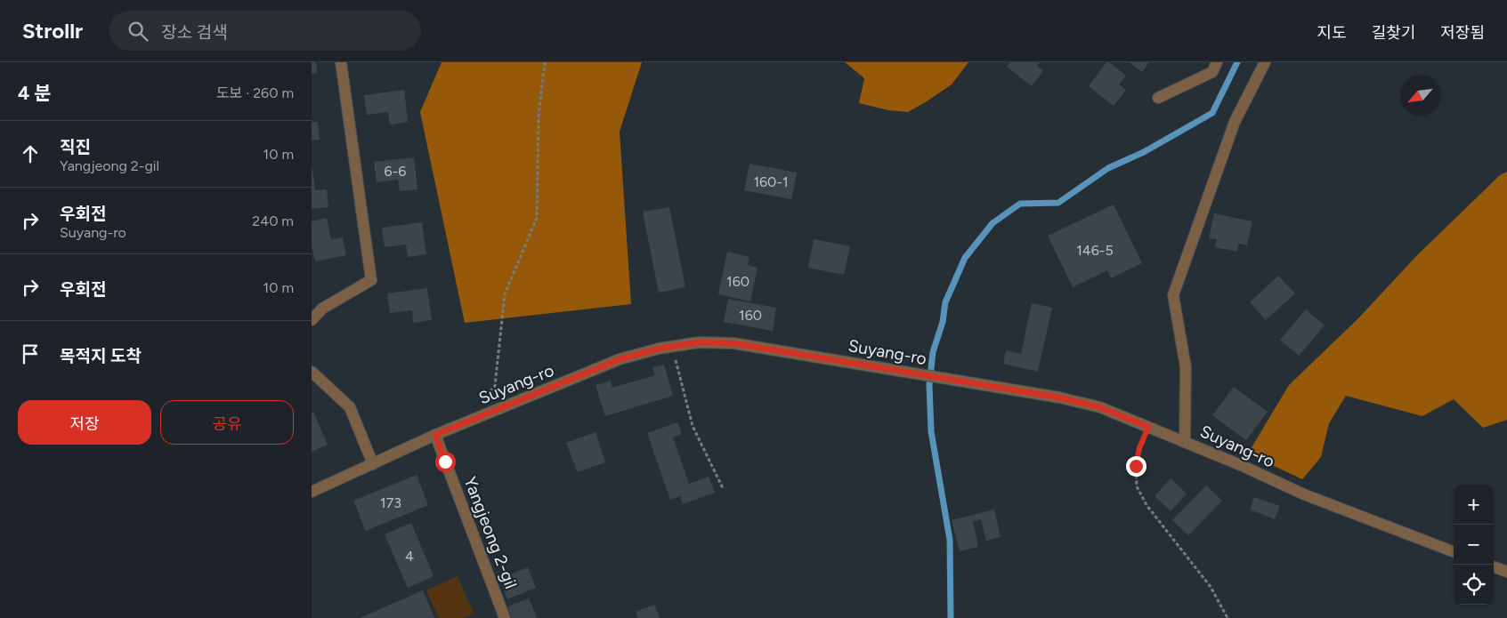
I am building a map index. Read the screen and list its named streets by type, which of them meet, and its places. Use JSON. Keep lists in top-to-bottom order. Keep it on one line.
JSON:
{"streets":{"street":["Suyang-ro","Yangjeong 2-gil"]},"crossings":[["Suyang-ro","Yangjeong 2-gil"]],"house_numbers":["6-6","160-1","146-5","160","160","173","4"],"north":"bottom left","page":{"header":"Strollr","search":"장소 검색","nav":["지도","길찾기","저장됨"],"heading":["4 분","도보 · 260 m"],"list":[["직진","Yangjeong 2-gil","10 m"],["우회전","Suyang-ro","240 m"],["우회전","10 m"],"목적지 도착"],"buttons":["저장","공유"],"map_buttons":["+","−"]}}
